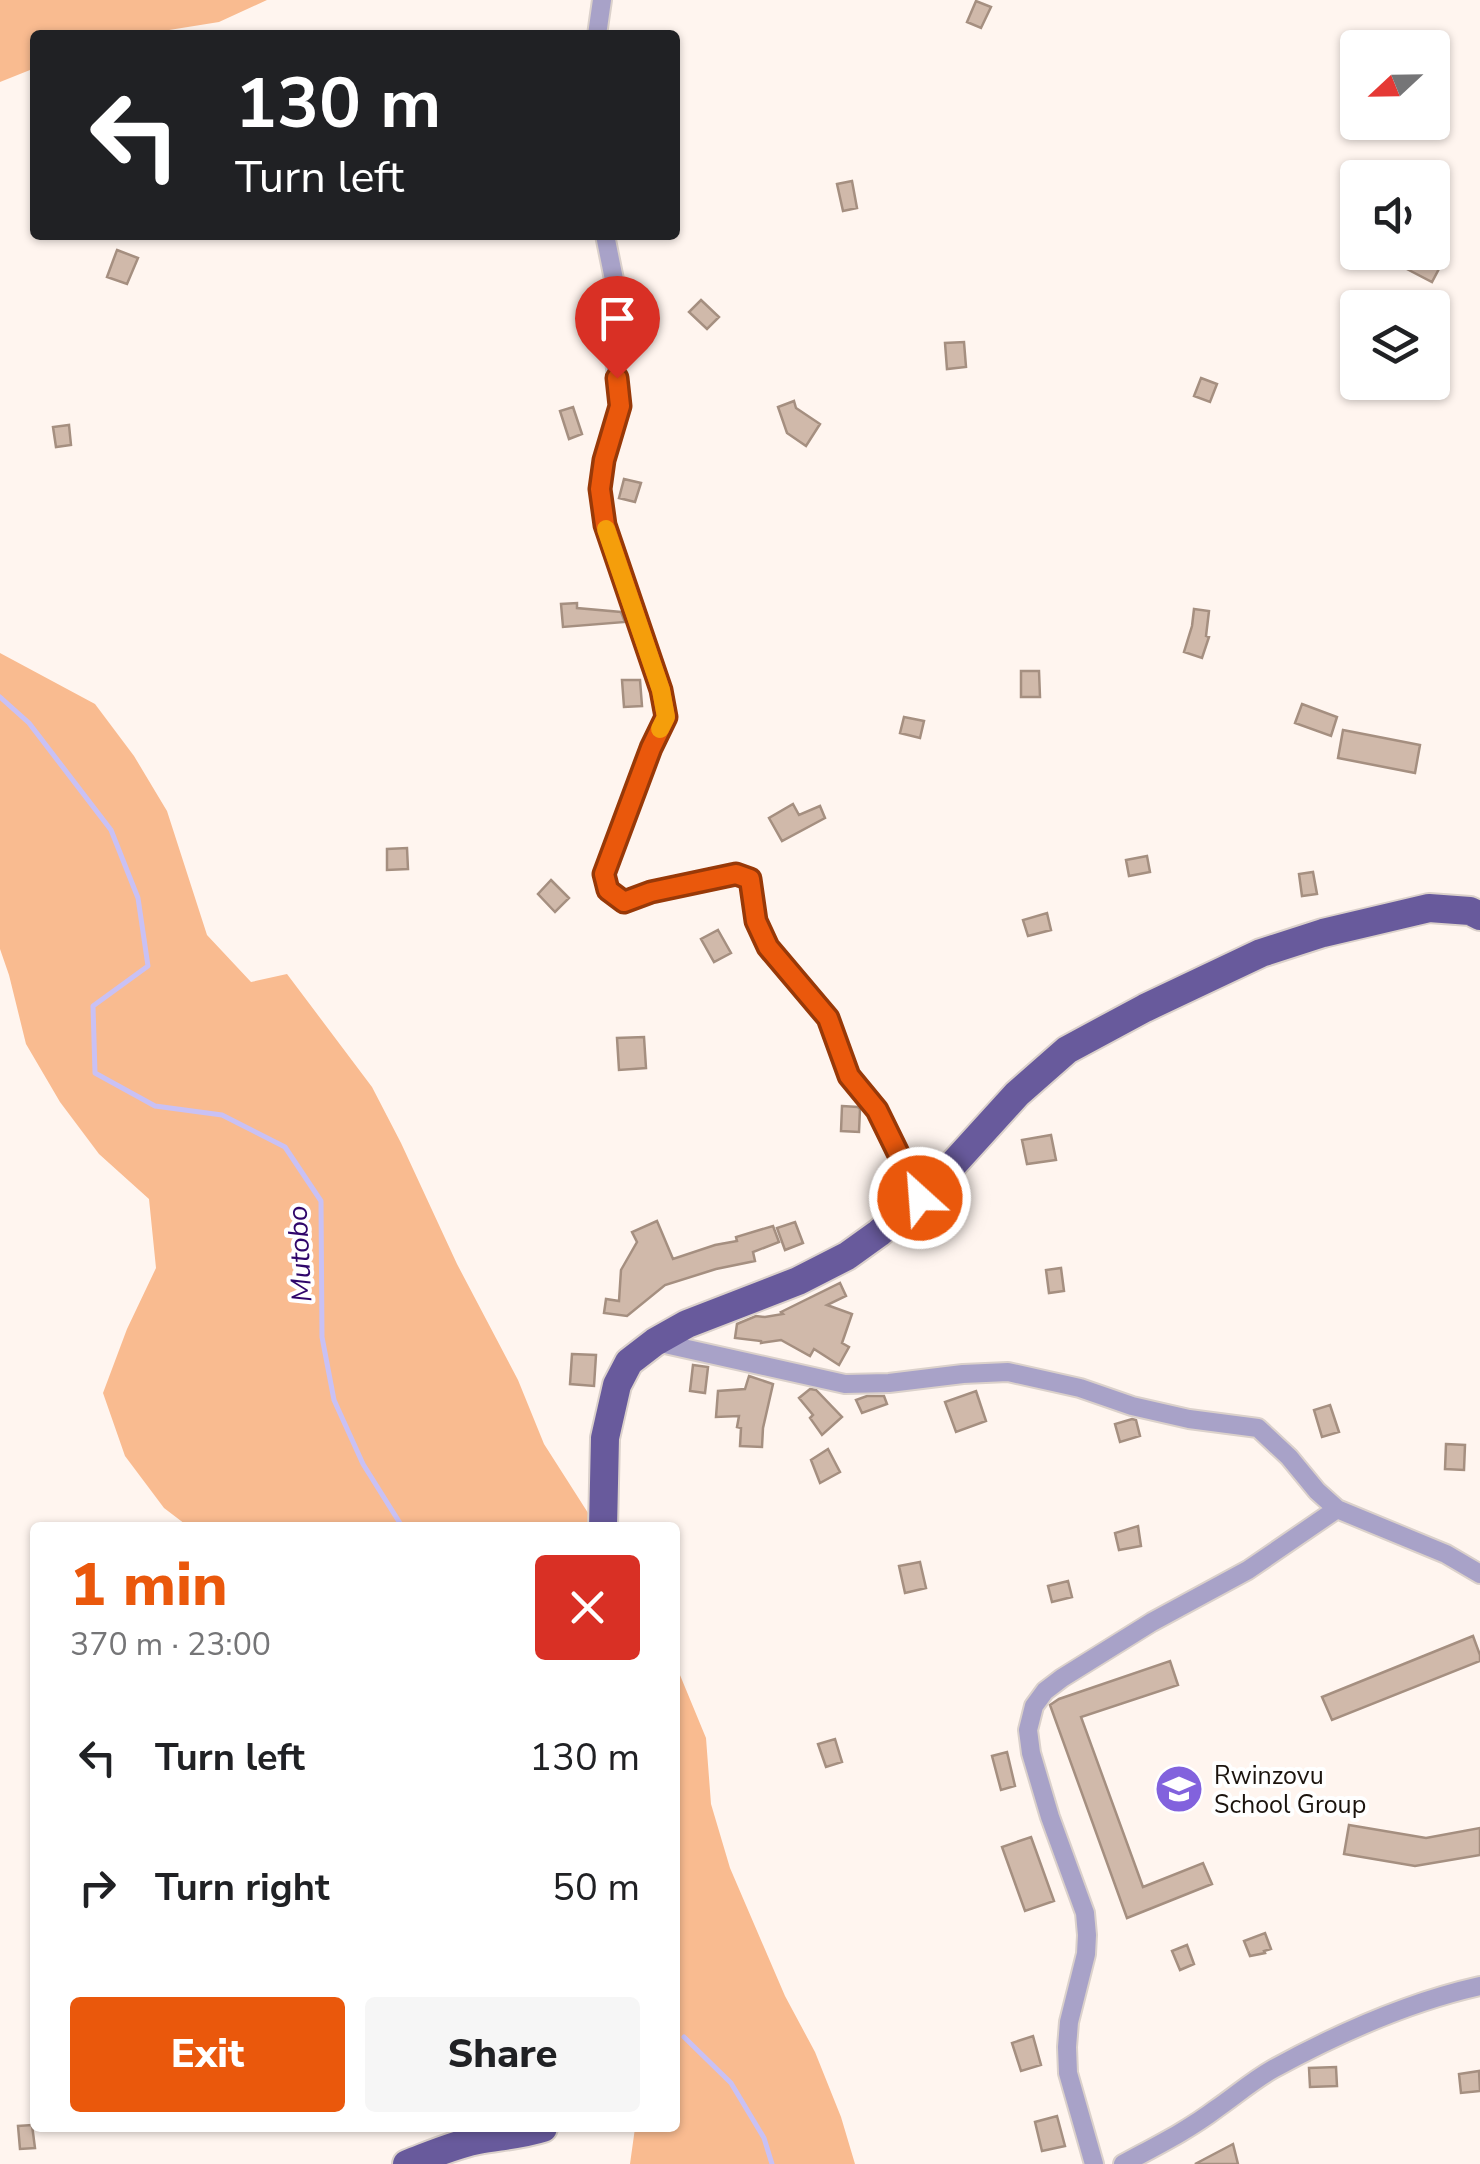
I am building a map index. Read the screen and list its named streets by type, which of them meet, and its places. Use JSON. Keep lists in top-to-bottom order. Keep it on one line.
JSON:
{"water":["Mutobo"],"places":{"school or university":["Rwinzovu School Group"]},"north":"left","page":{"turn":["130 m","Turn left"],"heading":["1 min","370 m · 23:00"],"list":[{"name":"Turn left","value":"130 m"},{"name":"Turn right","value":"50 m"}],"buttons":["Exit","Share"]}}
